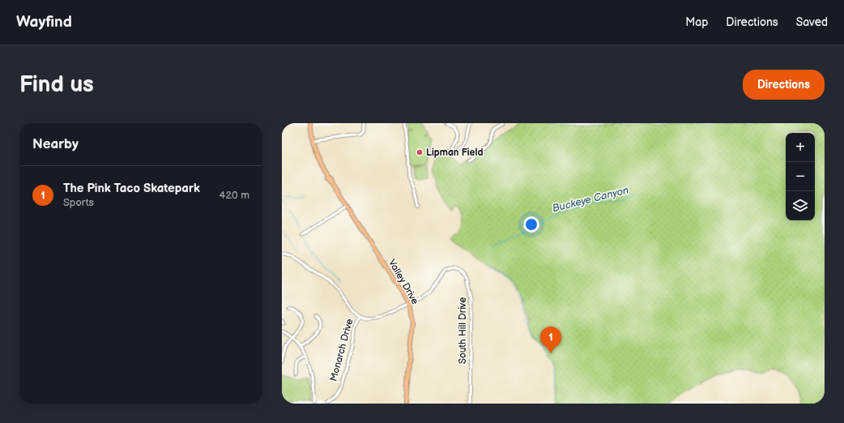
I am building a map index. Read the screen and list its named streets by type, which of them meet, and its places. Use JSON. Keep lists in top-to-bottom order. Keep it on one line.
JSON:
{"streets":{"main road":["Valley Drive"],"street":["South Hill Drive","Monarch Drive"]},"crossings":[["Valley Drive","South Hill Drive"]],"water":["Buckeye Canyon"],"places":["Lipman Field"],"page":{"header":"Wayfind","nav":["Map","Directions","Saved"],"buttons":"Directions","title":"Find us","heading":"Nearby","map_buttons":["+","−"],"list":[{"mark":"1","name":"The Pink Taco Skatepark","note":"Sports","value":"420 m"}],"pins":"1"}}
